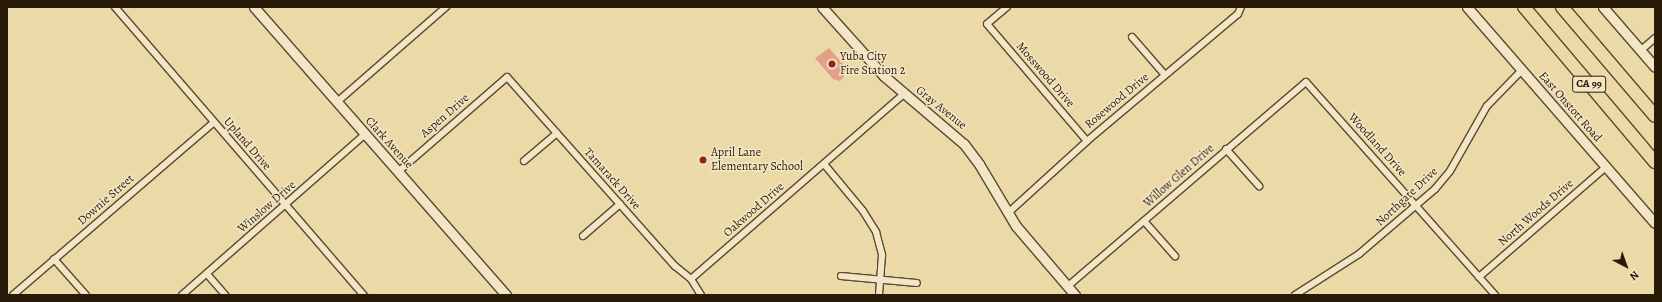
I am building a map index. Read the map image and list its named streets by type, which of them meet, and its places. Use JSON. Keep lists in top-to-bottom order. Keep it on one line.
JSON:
{"streets":{"highway":["CA 99"],"street":["Mosswood Drive","Rosewood Drive","East Onstott Road","Gray Avenue","Aspen Drive","Clark Avenue","Upland Drive","Woodland Drive","Willow Glen Drive","Tamarack Drive","Northgate Drive","Downie Street","Winslow Drive","Oakwood Drive","North Woods Drive"]},"crossings":[["Mosswood Drive","Rosewood Drive"],["Rosewood Drive","Gray Avenue"],["East Onstott Road","Northgate Drive"],["East Onstott Road","North Woods Drive"],["Gray Avenue","Willow Glen Drive"],["Gray Avenue","Oakwood Drive"],["Aspen Drive","Clark Avenue"],["Aspen Drive","Tamarack Drive"],["Clark Avenue","Winslow Drive"],["Upland Drive","Downie Street"],["Upland Drive","Winslow Drive"],["Woodland Drive","Willow Glen Drive"],["Woodland Drive","Northgate Drive"],["Woodland Drive","North Woods Drive"],["Tamarack Drive","Oakwood Drive"]],"places":["Yuba City Fire Station 2","April Lane Elementary School"],"north":"bottom right"}
